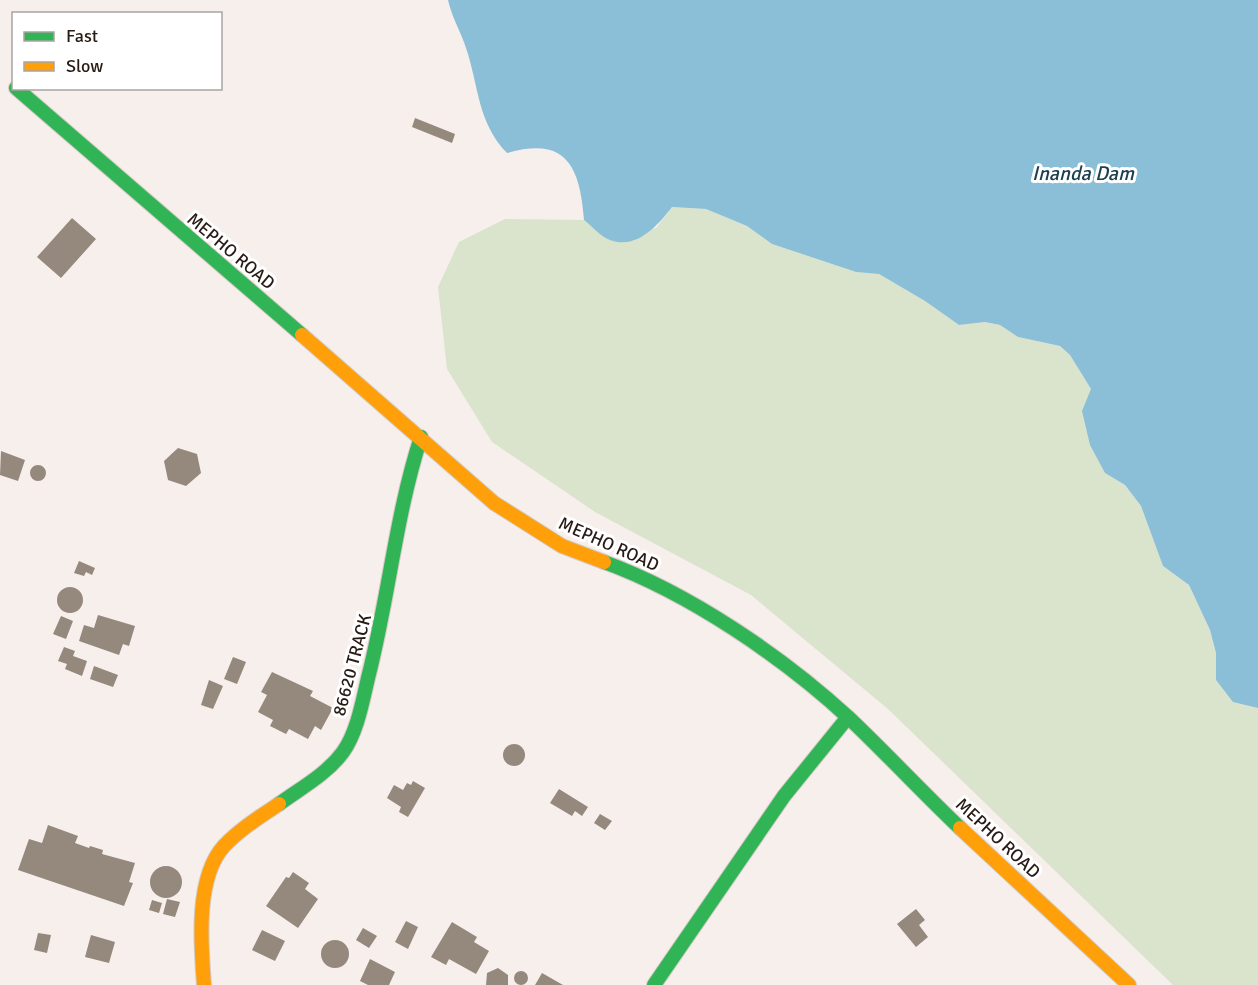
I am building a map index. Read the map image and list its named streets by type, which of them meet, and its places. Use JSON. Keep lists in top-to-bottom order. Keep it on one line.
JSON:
{"streets":{"street":["MEPHO ROAD","86620 TRACK"]},"crossings":[["MEPHO ROAD","86620 TRACK"]],"water":["Inanda Dam"],"legend":["Fast","Slow"]}
